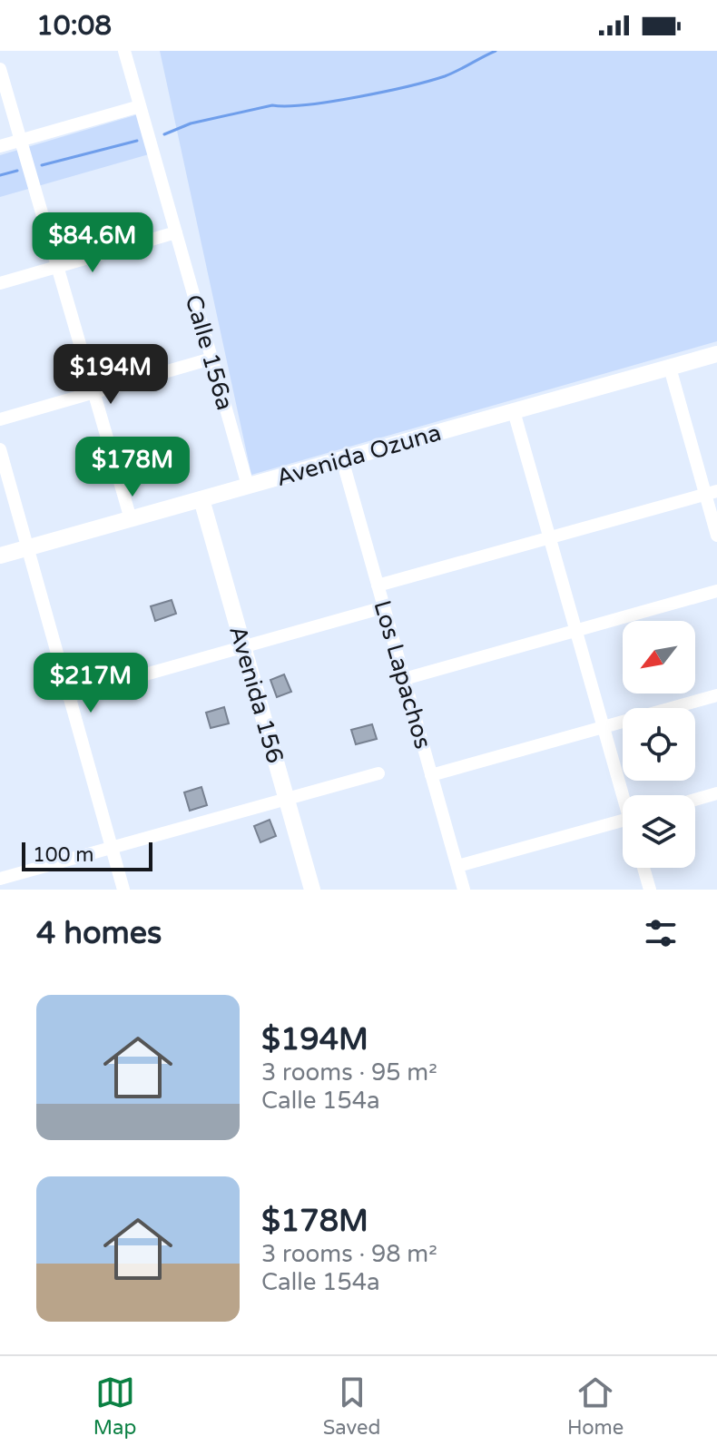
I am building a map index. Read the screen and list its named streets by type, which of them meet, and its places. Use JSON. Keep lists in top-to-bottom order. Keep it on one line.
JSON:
{"streets":{"main road":["Avenida Ozuna","Avenida 156"],"street":["Calle 156a","Los Lapachos"]},"crossings":[["Calle 156a","Avenida Ozuna"],["Avenida Ozuna","Los Lapachos"],["Avenida Ozuna","Avenida 156"]],"scale_bar":"100 m","north":"bottom left","page":{"status":"10:08","price":["$84.6M","$194M","$178M","$217M"],"scale":"100 m","heading":"4 homes","list":[{"name":"$194M","note":"3 rooms · 95 m² · Calle 154a"},{"name":"$178M","note":"3 rooms · 98 m² · Calle 154a"}],"tabs":["Map","Saved","Home"]}}
